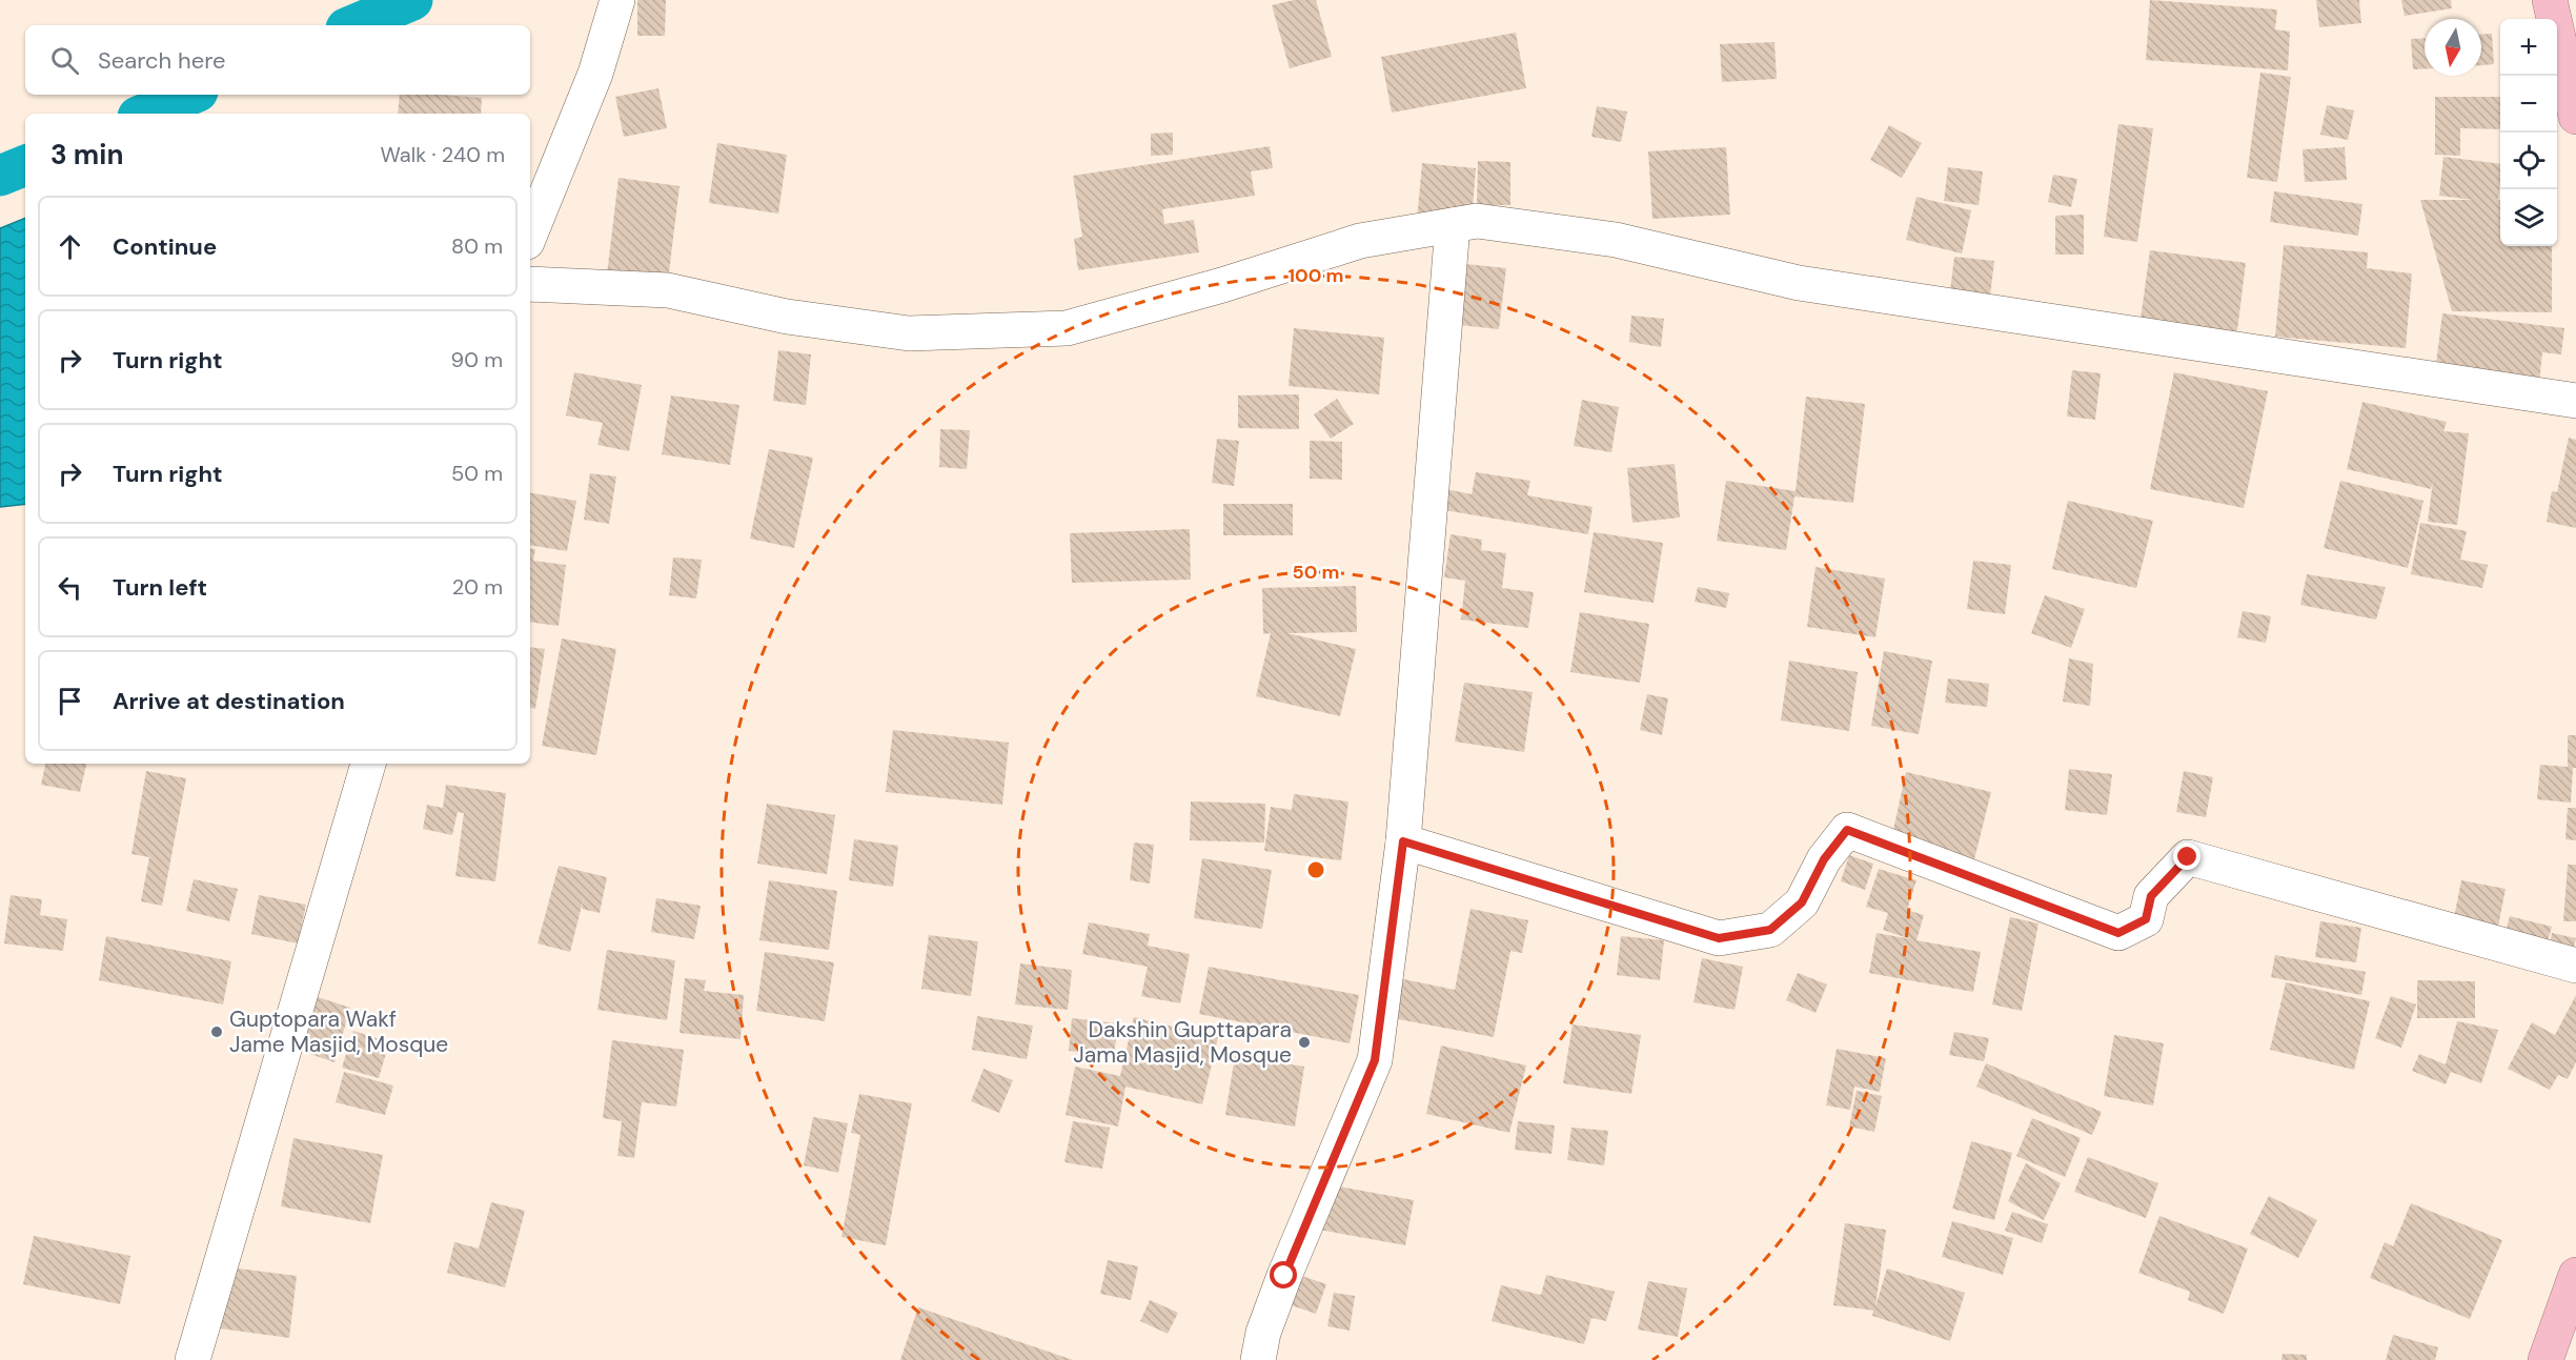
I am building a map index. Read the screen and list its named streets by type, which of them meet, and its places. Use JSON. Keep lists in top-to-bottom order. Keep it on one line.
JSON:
{"places":["Guptopara Wakf Jame Masjid, Mosque","Dakshin Gupttapara Jama Masjid, Mosque"],"north":"bottom","page":{"map_buttons":["+","−"],"search":"Search here","heading":["3 min","Walk · 240 m"],"list":[["Continue","80 m"],["Turn right","90 m"],["Turn right","50 m"],["Turn left","20 m"],"Arrive at destination"]},"rings":["100 m","50 m"]}
